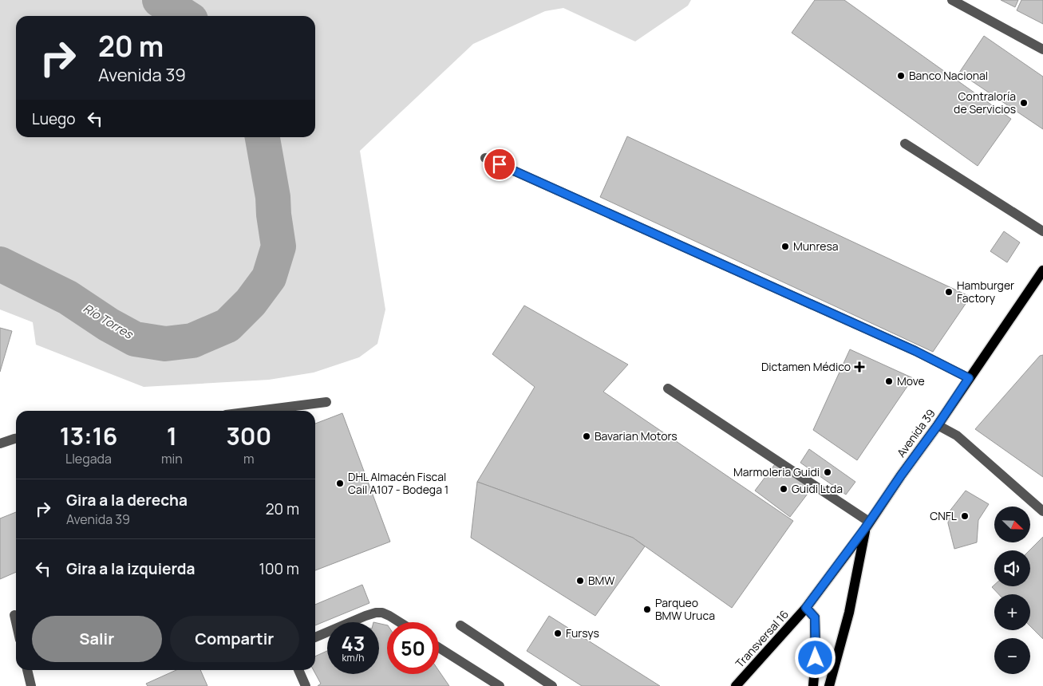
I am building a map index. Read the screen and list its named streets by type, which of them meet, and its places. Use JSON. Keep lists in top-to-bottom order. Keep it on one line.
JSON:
{"streets":{"main road":["Avenida 39","Transversal 16"]},"crossings":[["Avenida 39","Transversal 16"]],"water":["Río Torres"],"places":{"other":["Banco Nacional","Contraloría de Servicios","Munresa","Hamburger Factory","Move","Bavarian Motors","Marmoleria Guidi","DHL Almacén Fiscal Cail A107 - Bodega 1","Guidi Ltda","CNFL","BMW","Parqueo BMW Uruca","Fursys"],"health":["Dictamen Médico"]},"north":"bottom right","page":{"turn":["20 m","Avenida 39"],"then":"Luego","eta":["13:16","Llegada","1","min","300","m"],"list":[{"name":"Gira a la derecha","note":"Avenida 39","value":"20 m"},{"name":"Gira a la izquierda","value":"100 m"}],"map_buttons":["+","−"],"buttons":["Salir","Compartir"],"speed":"43 km/h","limit":"50"}}
